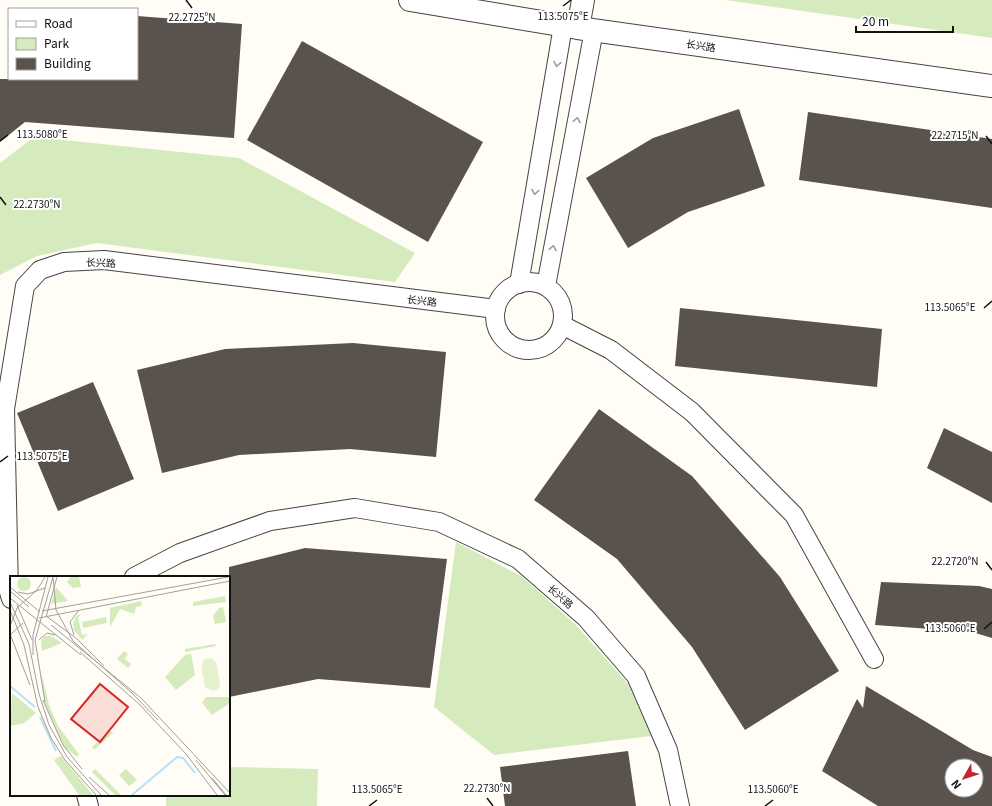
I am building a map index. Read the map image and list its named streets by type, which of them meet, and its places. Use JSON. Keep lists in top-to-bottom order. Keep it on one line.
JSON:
{"streets":{"street":["长兴路"]},"legend":["Road","Park","Building"],"scale_bar":"20 m","north":"bottom left","coordinates":["113.5075°E","22.2725°N","113.5080°E","22.2715°N","22.2730°N","113.5065°E","22.2720°N","113.5060°E"]}
